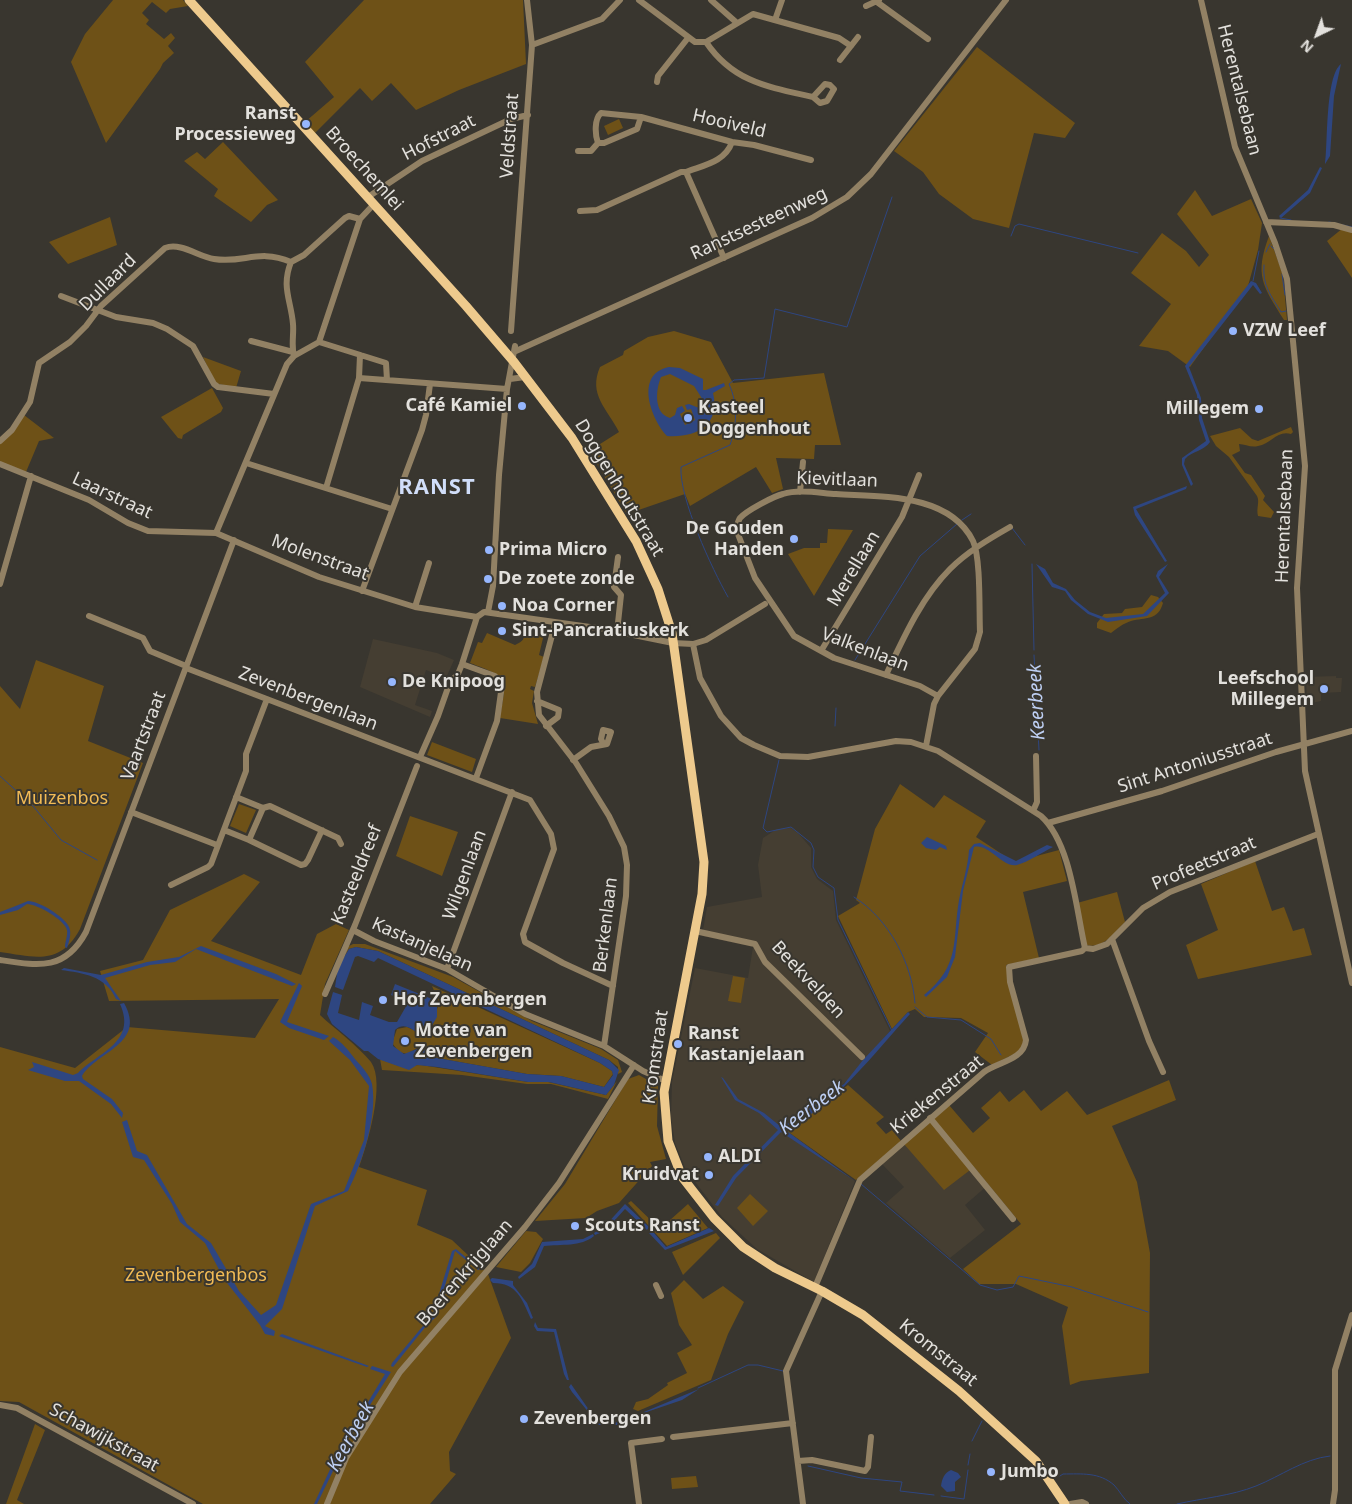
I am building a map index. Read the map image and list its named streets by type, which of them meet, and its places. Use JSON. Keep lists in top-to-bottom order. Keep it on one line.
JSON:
{"streets":{"main road":["Broechemlei","Doggenhoutstraat","Kromstraat"],"street":["Herentalsebaan","Hooiveld","Veldstraat","Hofstraat","Ranstsesteenweg","Dullaard","Kievitlaan","Laarstraat","Molenstraat","Merellaan","Valkenlaan","Zevenbergenlaan","Vaartstraat","Sint Antoniusstraat","Profeetstraat","Kasteeldreef","Wilgenlaan","Berkenlaan","Kastanjelaan","Beekvelden","Kriekenstraat","Boerenkrijglaan","Schawijkstraat"]},"crossings":[["Herentalsebaan","Sint Antoniusstraat"],["Herentalsebaan","Profeetstraat"],["Veldstraat","Hofstraat"],["Hofstraat","Broechemlei"],["Broechemlei","Ranstsesteenweg"],["Broechemlei","Doggenhoutstraat"],["Ranstsesteenweg","Doggenhoutstraat"],["Kievitlaan","Merellaan"],["Kievitlaan","Valkenlaan"],["Doggenhoutstraat","Kromstraat"],["Laarstraat","Molenstraat"],["Molenstraat","Vaartstraat"],["Merellaan","Valkenlaan"],["Zevenbergenlaan","Vaartstraat"],["Zevenbergenlaan","Wilgenlaan"],["Zevenbergenlaan","Berkenlaan"],["Profeetstraat","Kriekenstraat"],["Kasteeldreef","Kastanjelaan"],["Wilgenlaan","Kastanjelaan"],["Berkenlaan","Kastanjelaan"],["Kastanjelaan","Kromstraat"],["Kastanjelaan","Boerenkrijglaan"],["Beekvelden","Kromstraat"],["Kromstraat","Kriekenstraat"]],"districts":["RANST"],"water":["Keerbeek"],"parks":["Muizenbos","Zevenbergenbos"],"places":["Ranst Processieweg","VZW Leef","Café Kamiel","Millegem","Kasteel Doggenhout","De Gouden Handen","Prima Micro","De zoete zonde","Noa Corner","Sint-Pancratiuskerk","De Knipoog","Leefschool Millegem","Hof Zevenbergen","Motte van Zevenbergen","Ranst Kastanjelaan","ALDI","Kruidvat","Scouts Ranst","Zevenbergen","Jumbo"],"north":"bottom left"}
